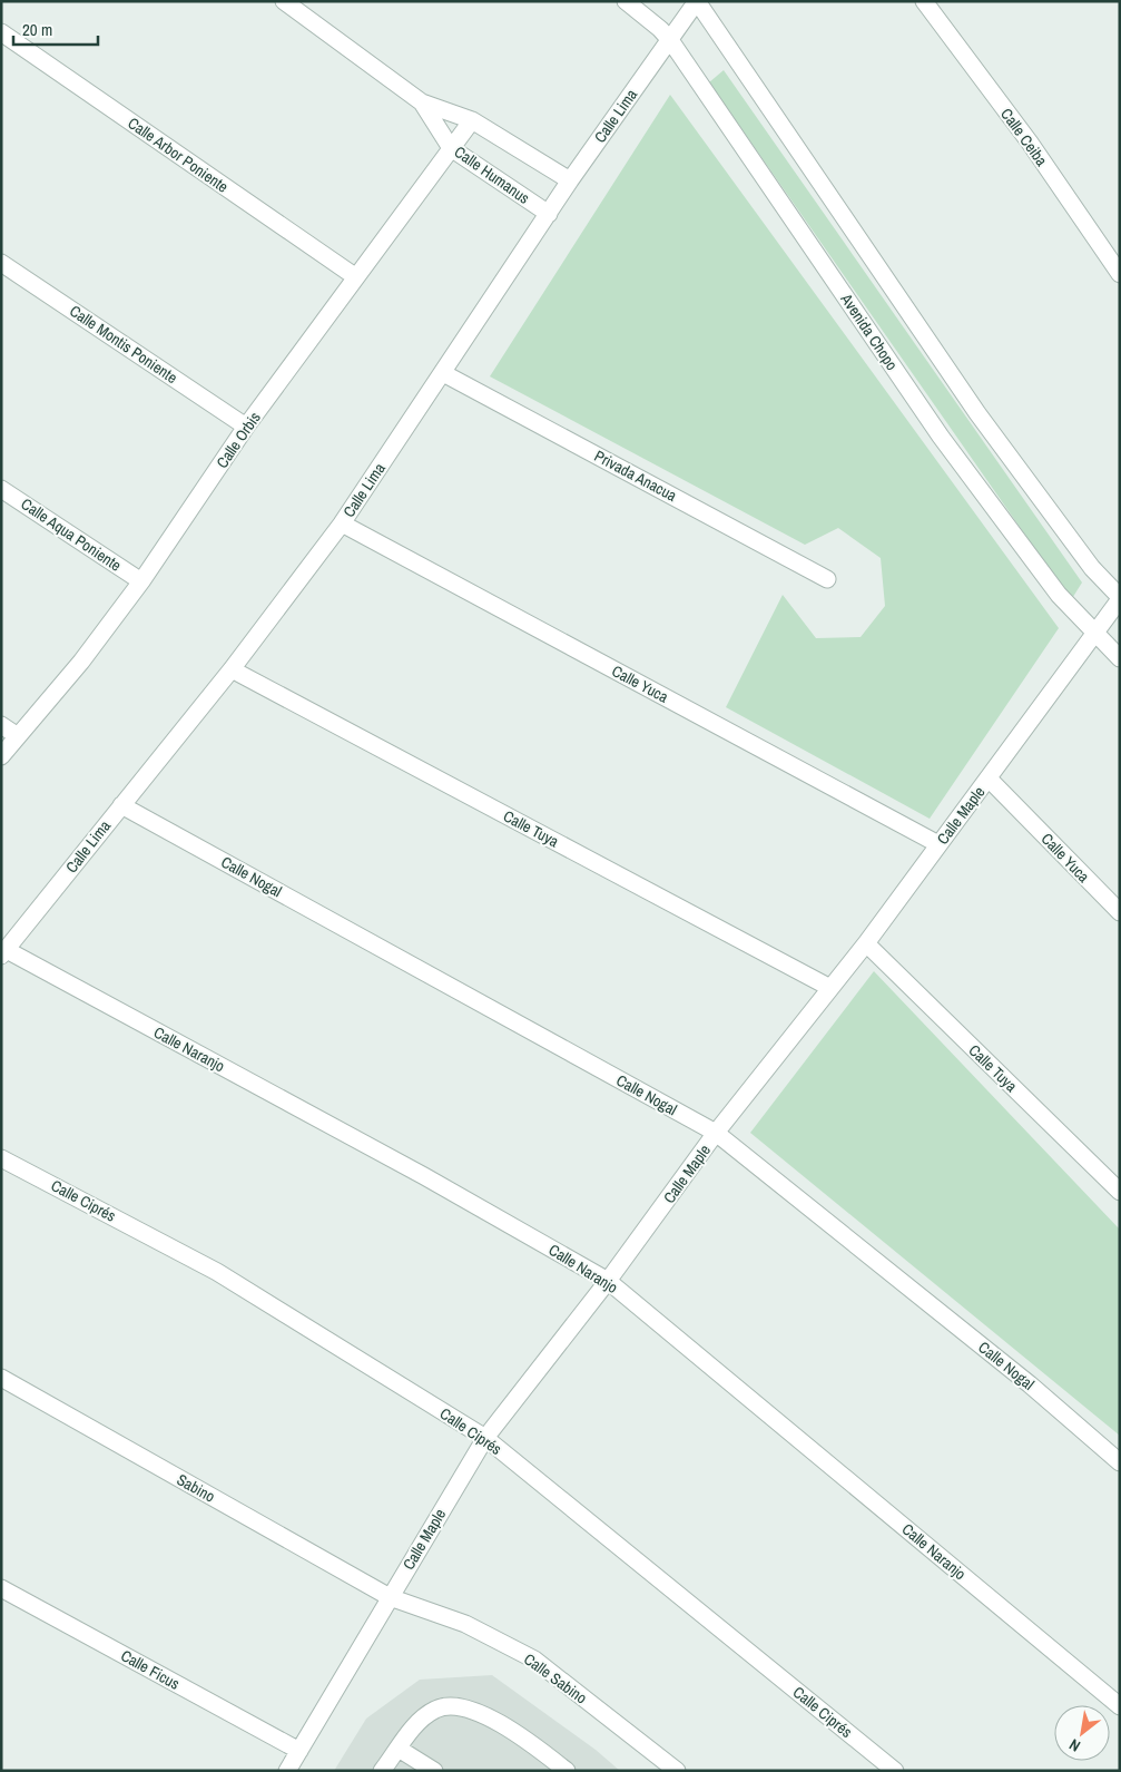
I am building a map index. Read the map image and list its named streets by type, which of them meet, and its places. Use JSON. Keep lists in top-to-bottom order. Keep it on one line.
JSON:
{"streets":{"street":["Calle Lima","Calle Ceiba","Calle Arbor Poniente","Calle Humanus","Avenida Chopo","Calle Montis Poniente","Calle Orbis","Privada Anacua","Calle Aqua Poniente","Calle Yuca","Calle Maple","Calle Tuya","Calle Nogal","Calle Naranjo","Calle Ciprés","Sabino","Calle Ficus","Calle Sabino"]},"crossings":[["Calle Lima","Calle Humanus"],["Calle Lima","Avenida Chopo"],["Calle Lima","Privada Anacua"],["Calle Lima","Calle Yuca"],["Calle Lima","Calle Tuya"],["Calle Lima","Calle Nogal"],["Calle Lima","Calle Naranjo"],["Calle Arbor Poniente","Calle Orbis"],["Calle Humanus","Calle Orbis"],["Avenida Chopo","Calle Maple"],["Calle Montis Poniente","Calle Orbis"],["Calle Orbis","Calle Aqua Poniente"],["Calle Yuca","Calle Maple"],["Calle Maple","Calle Tuya"],["Calle Maple","Calle Nogal"],["Calle Maple","Calle Naranjo"],["Calle Maple","Calle Ciprés"],["Calle Maple","Sabino"],["Calle Maple","Calle Ficus"],["Calle Maple","Calle Sabino"],["Sabino","Calle Sabino"]],"scale_bar":"20 m","north":"bottom left"}
